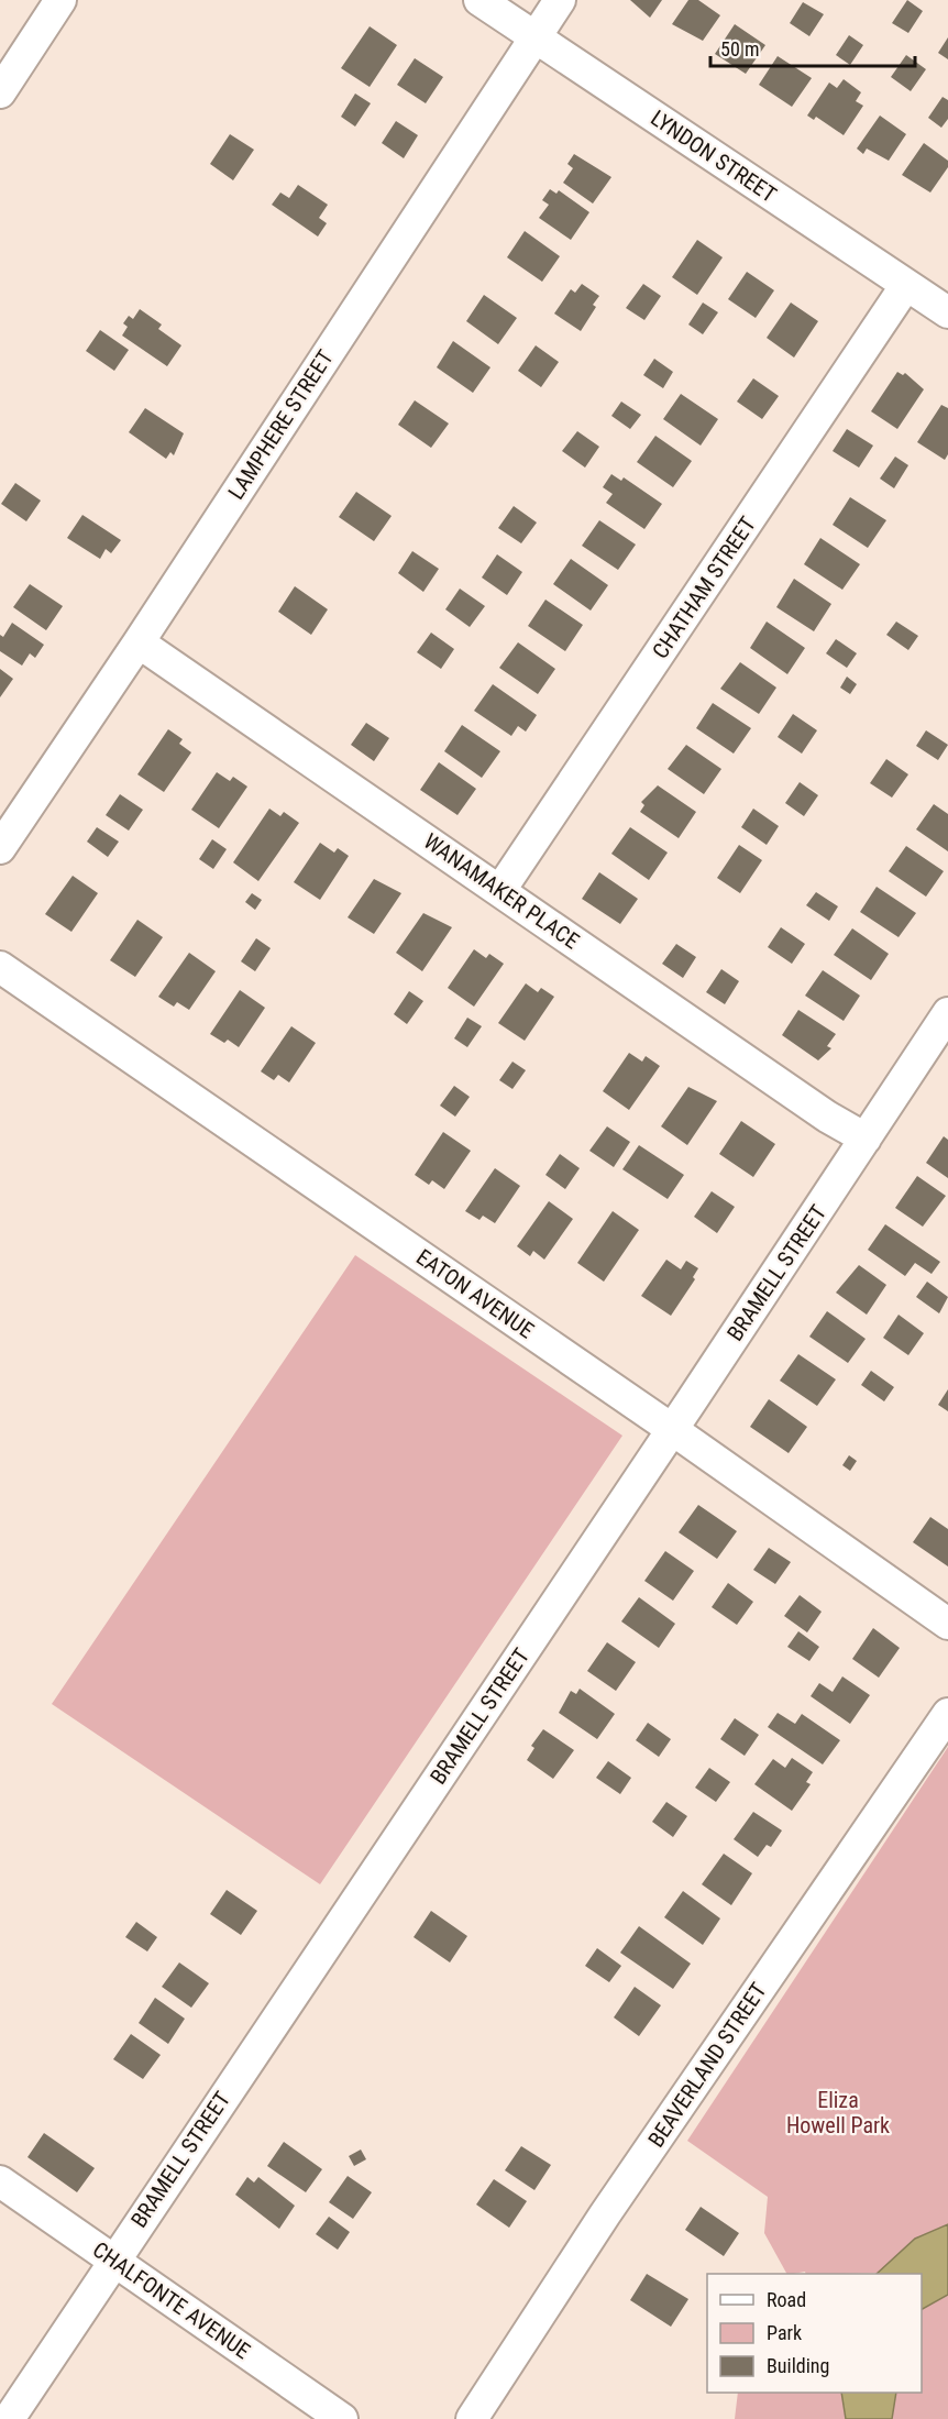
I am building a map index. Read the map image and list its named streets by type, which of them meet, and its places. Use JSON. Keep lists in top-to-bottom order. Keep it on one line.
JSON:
{"streets":{"street":["LYNDON STREET","LAMPHERE STREET","CHATHAM STREET","WANAMAKER PLACE","BRAMELL STREET","EATON AVENUE","BEAVERLAND STREET","CHALFONTE AVENUE"]},"crossings":[["LYNDON STREET","LAMPHERE STREET"],["LYNDON STREET","CHATHAM STREET"],["LAMPHERE STREET","WANAMAKER PLACE"],["CHATHAM STREET","WANAMAKER PLACE"],["WANAMAKER PLACE","BRAMELL STREET"],["BRAMELL STREET","EATON AVENUE"],["BRAMELL STREET","CHALFONTE AVENUE"]],"parks":["Eliza Howell Park"],"legend":["Road","Park","Building"],"scale_bar":"50 m"}
